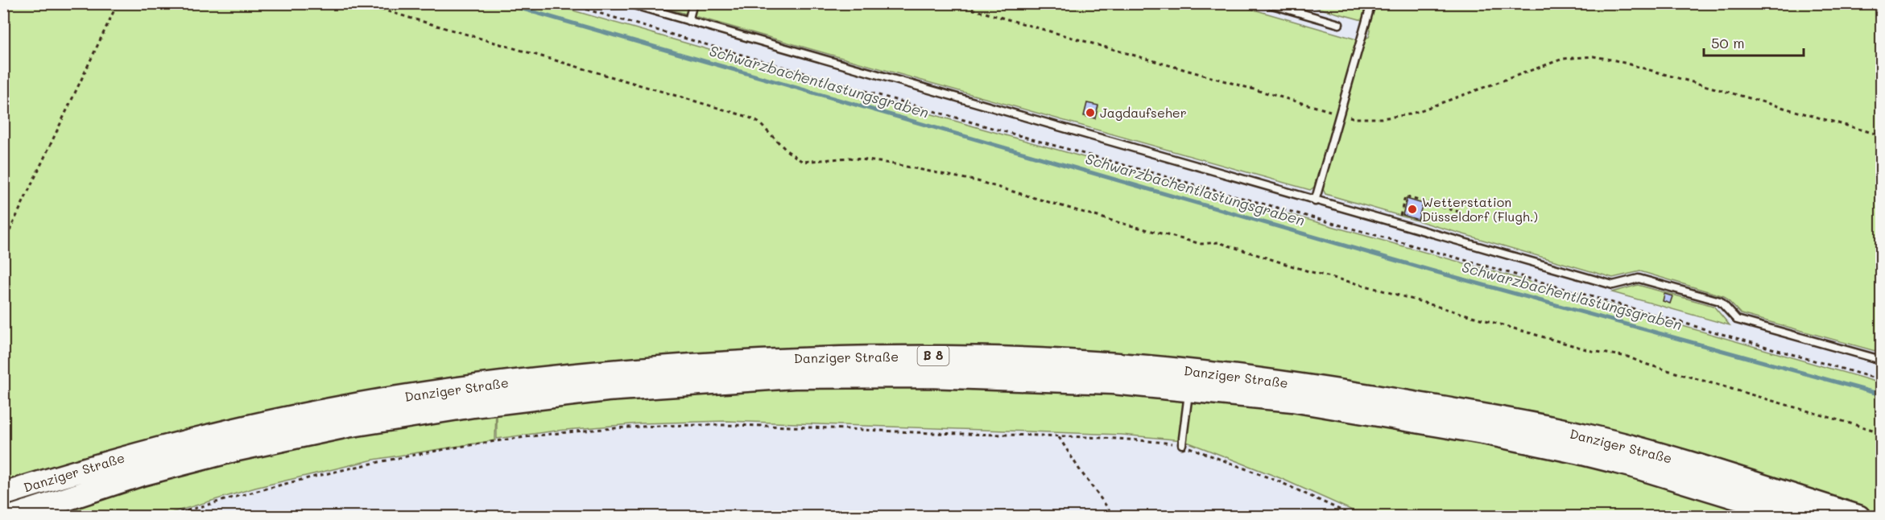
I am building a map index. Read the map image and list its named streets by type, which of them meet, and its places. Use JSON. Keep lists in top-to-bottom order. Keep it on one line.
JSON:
{"streets":{"highway":["B 8","Danziger Straße"]},"water":["Schwarzbachentlastungsgraben"],"places":["Jagdaufseher","Wetterstation Düsseldorf (Flugh.)"],"scale_bar":"50 m"}
